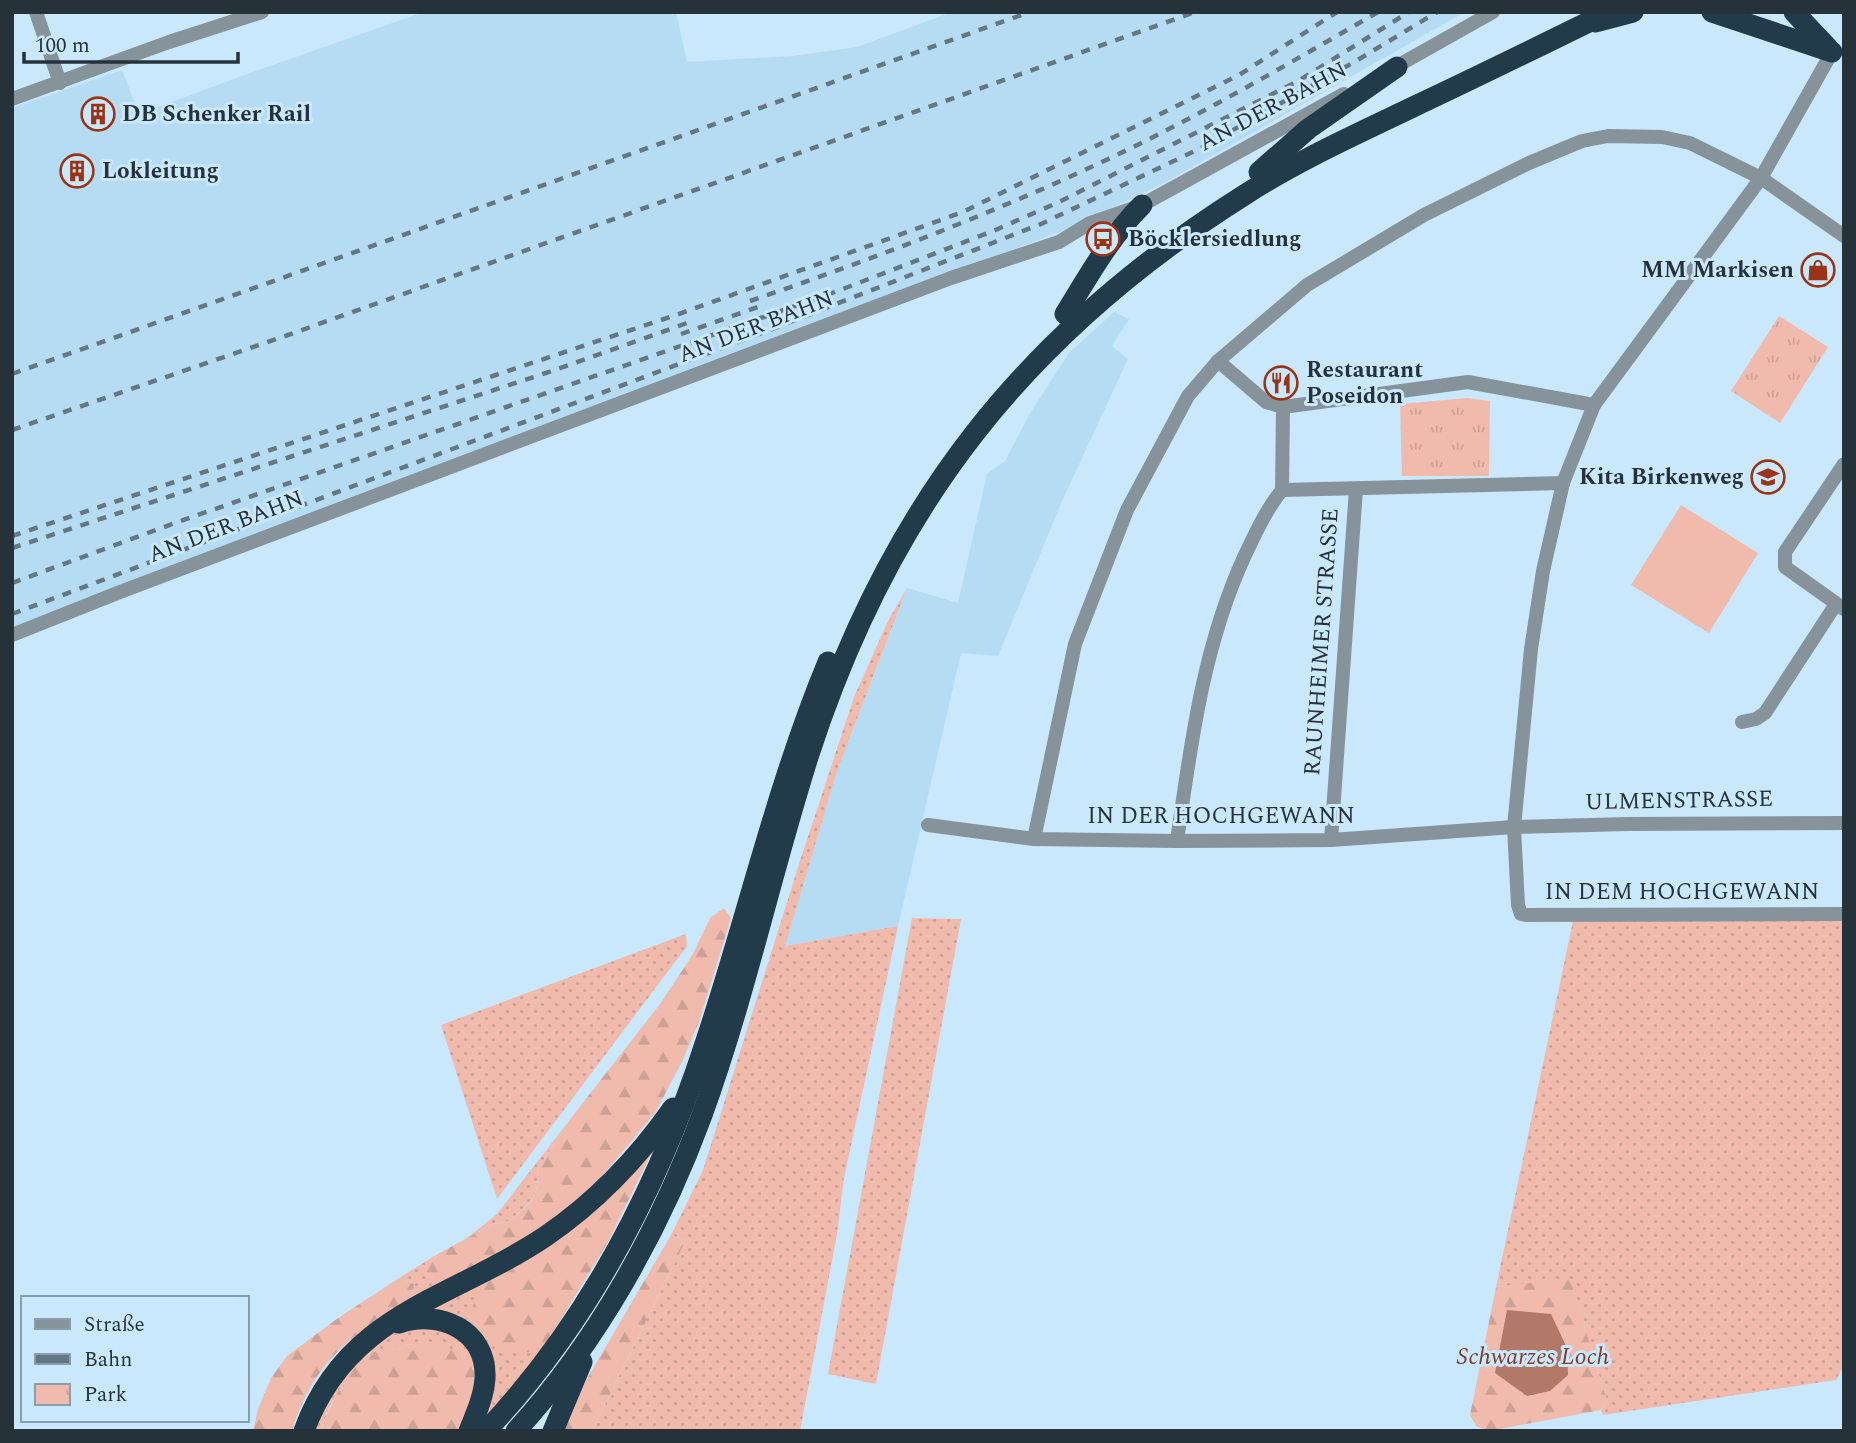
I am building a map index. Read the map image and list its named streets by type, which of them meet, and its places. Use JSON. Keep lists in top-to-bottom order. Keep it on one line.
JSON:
{"streets":{"street":["AN DER BAHN","RAUNHEIMER STRASSE","ULMENSTRASSE","IN DER HOCHGEWANN","IN DEM HOCHGEWANN"]},"crossings":[["RAUNHEIMER STRASSE","IN DER HOCHGEWANN"],["ULMENSTRASSE","IN DER HOCHGEWANN"],["ULMENSTRASSE","IN DEM HOCHGEWANN"],["IN DER HOCHGEWANN","IN DEM HOCHGEWANN"]],"water":["Schwarzes Loch"],"places":{"building":["DB Schenker Rail","Lokleitung"],"bus stop":["Böcklersiedlung"],"shop":["MM Markisen"],"restaurant":["Restaurant Poseidon"],"school or university":["Kita Birkenweg"]},"legend":["Straße","Bahn","Park"],"scale_bar":"100 m"}
